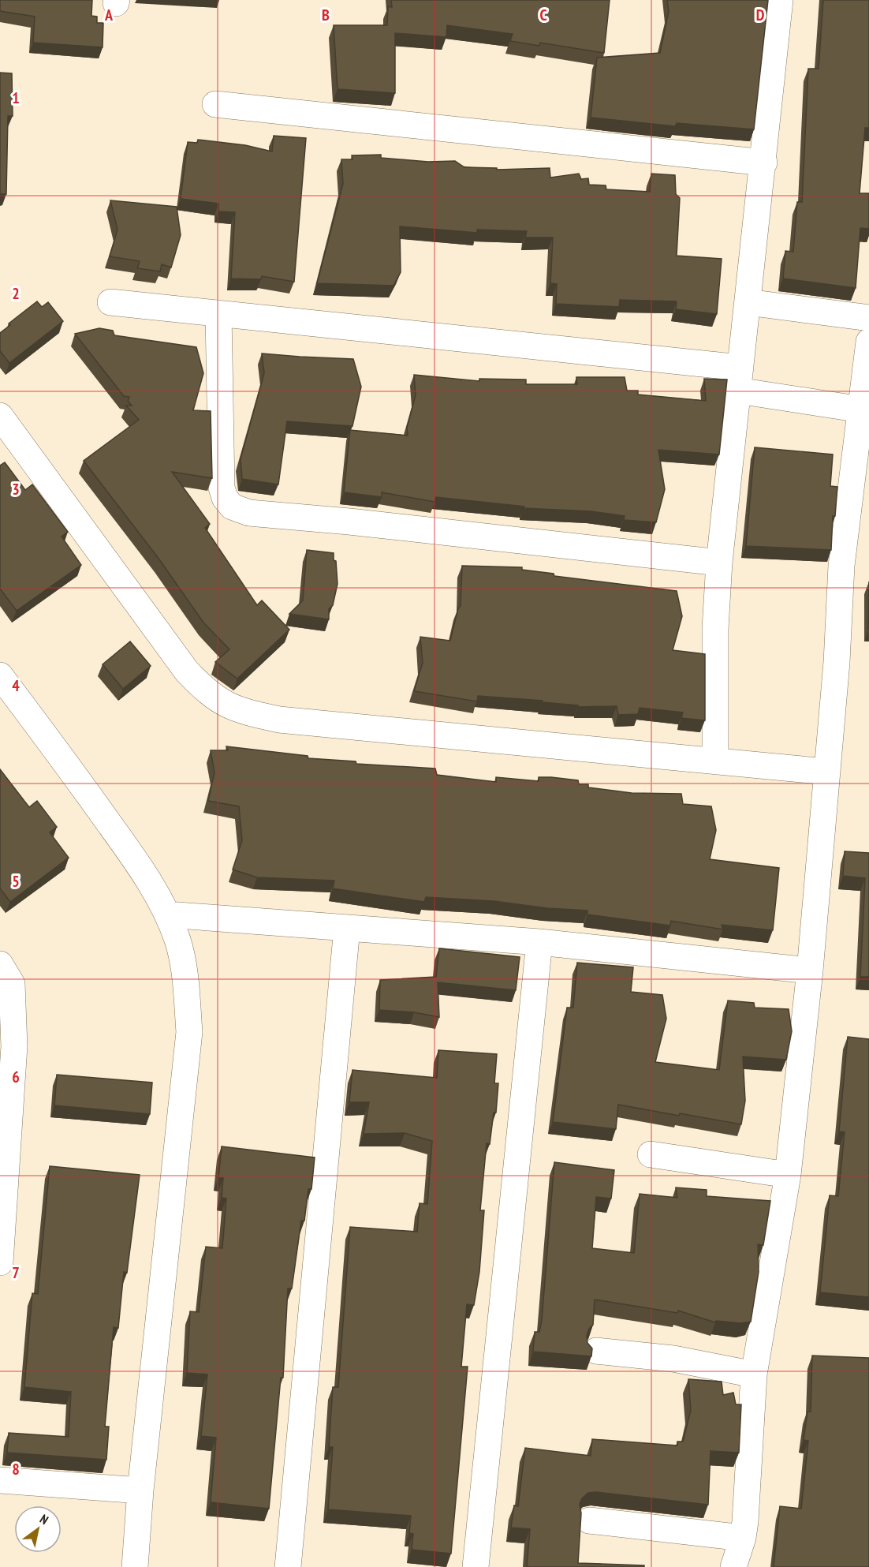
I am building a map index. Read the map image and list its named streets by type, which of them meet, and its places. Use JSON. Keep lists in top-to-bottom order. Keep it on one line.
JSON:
{"north":"top right","grid":{"columns":["A","B","C","D"],"rows":["1","2","3","4","5","6","7","8"]}}
